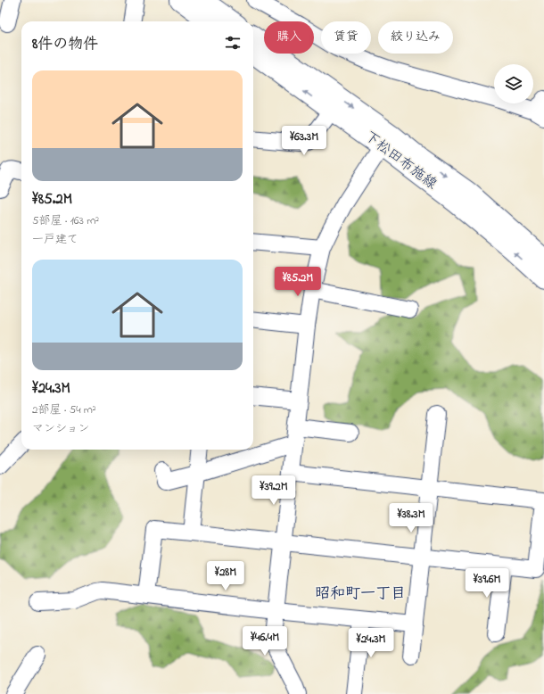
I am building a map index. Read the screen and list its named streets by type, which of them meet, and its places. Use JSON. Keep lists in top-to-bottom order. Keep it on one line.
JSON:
{"streets":{"main road":["下松田布施線"]},"districts":["昭和町一丁目"],"page":{"chip":["購入","賃貸","絞り込み"],"heading":"8件の物件","list":[{"name":"¥85.2M","note":"5部屋 · 163 m² · 一戸建て"},{"name":"¥24.3M","note":"2部屋 · 54 m² · マンション"}],"price":["¥63.3M","¥85.2M","¥39.2M","¥38.3M","¥28M","¥39.6M","¥46.4M","¥24.3M"]}}
